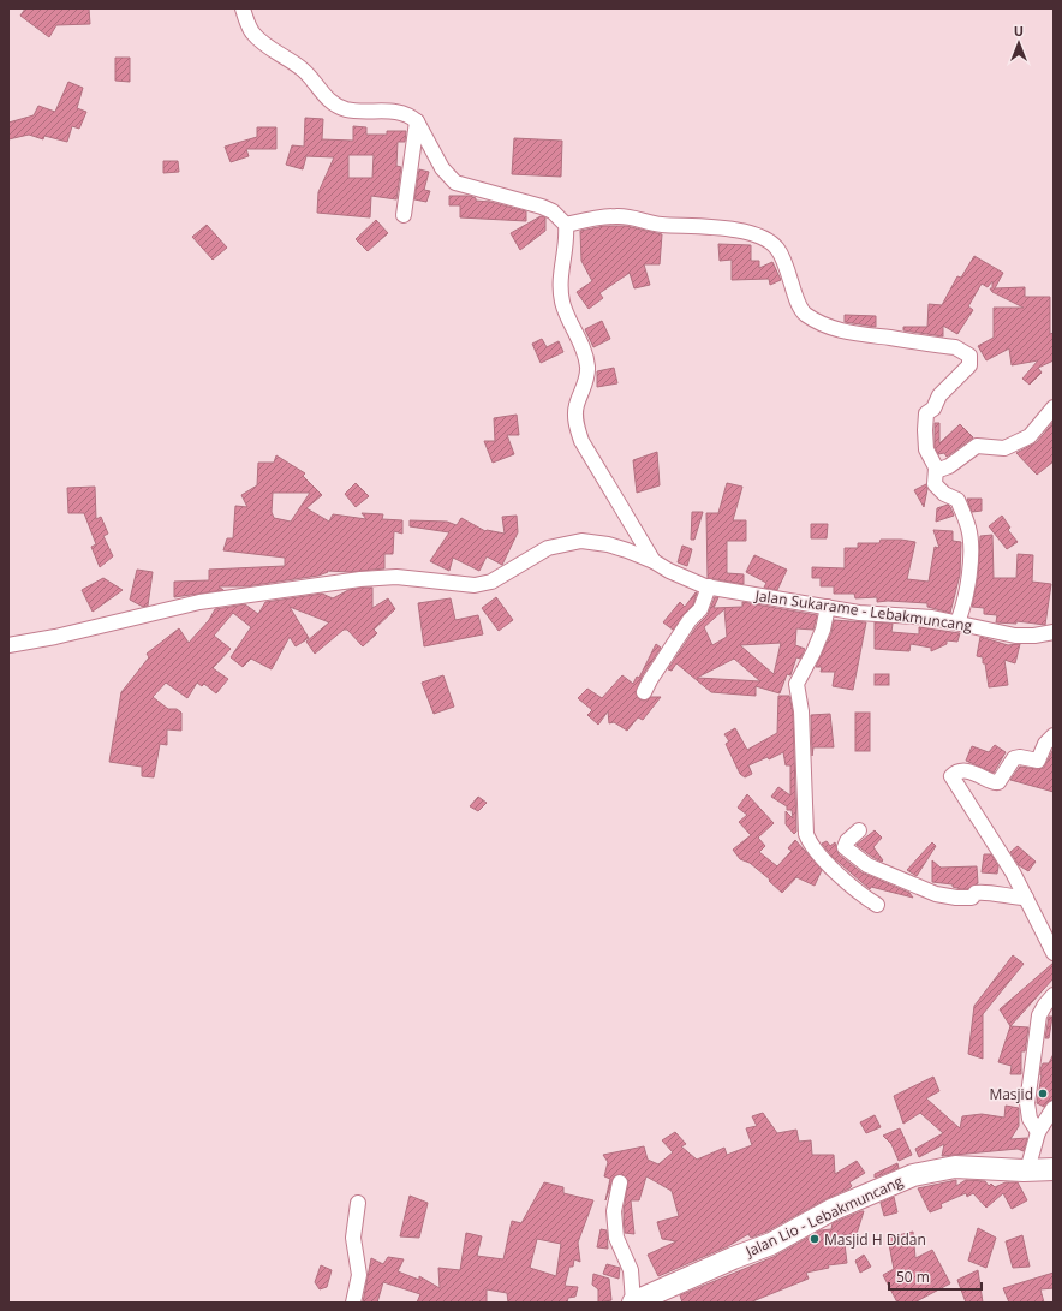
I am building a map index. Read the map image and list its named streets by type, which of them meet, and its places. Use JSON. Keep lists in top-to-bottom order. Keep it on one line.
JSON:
{"streets":{"street":["Jalan Sukarame - Lebakmuncang","Jalan Lio - Lebakmuncang"]},"places":["Masjid","Masjid H Didan"],"scale_bar":"50 m","north":"top"}
